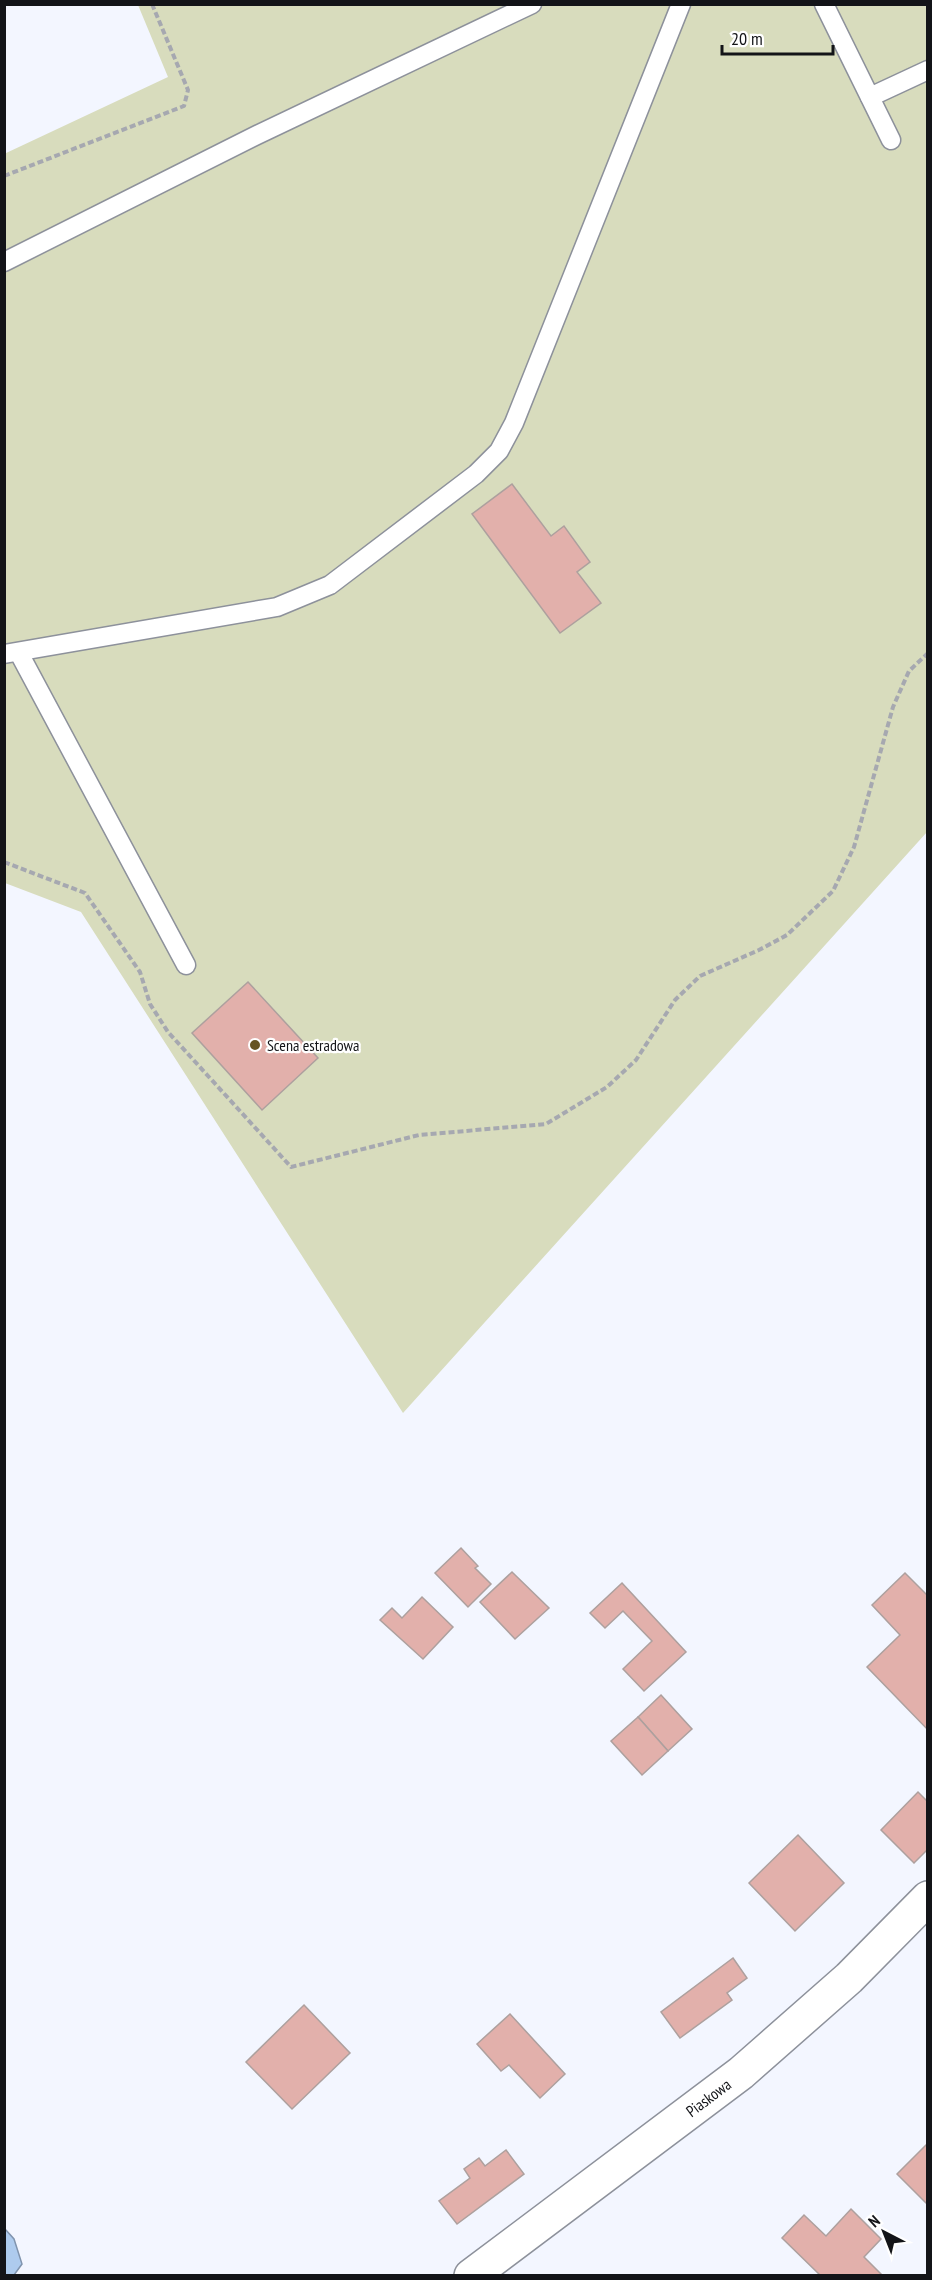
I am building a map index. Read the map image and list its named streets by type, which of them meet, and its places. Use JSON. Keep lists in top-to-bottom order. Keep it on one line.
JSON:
{"streets":{"street":["Piaskowa"]},"places":["Scena estradowa"],"scale_bar":"20 m","north":"top left"}
